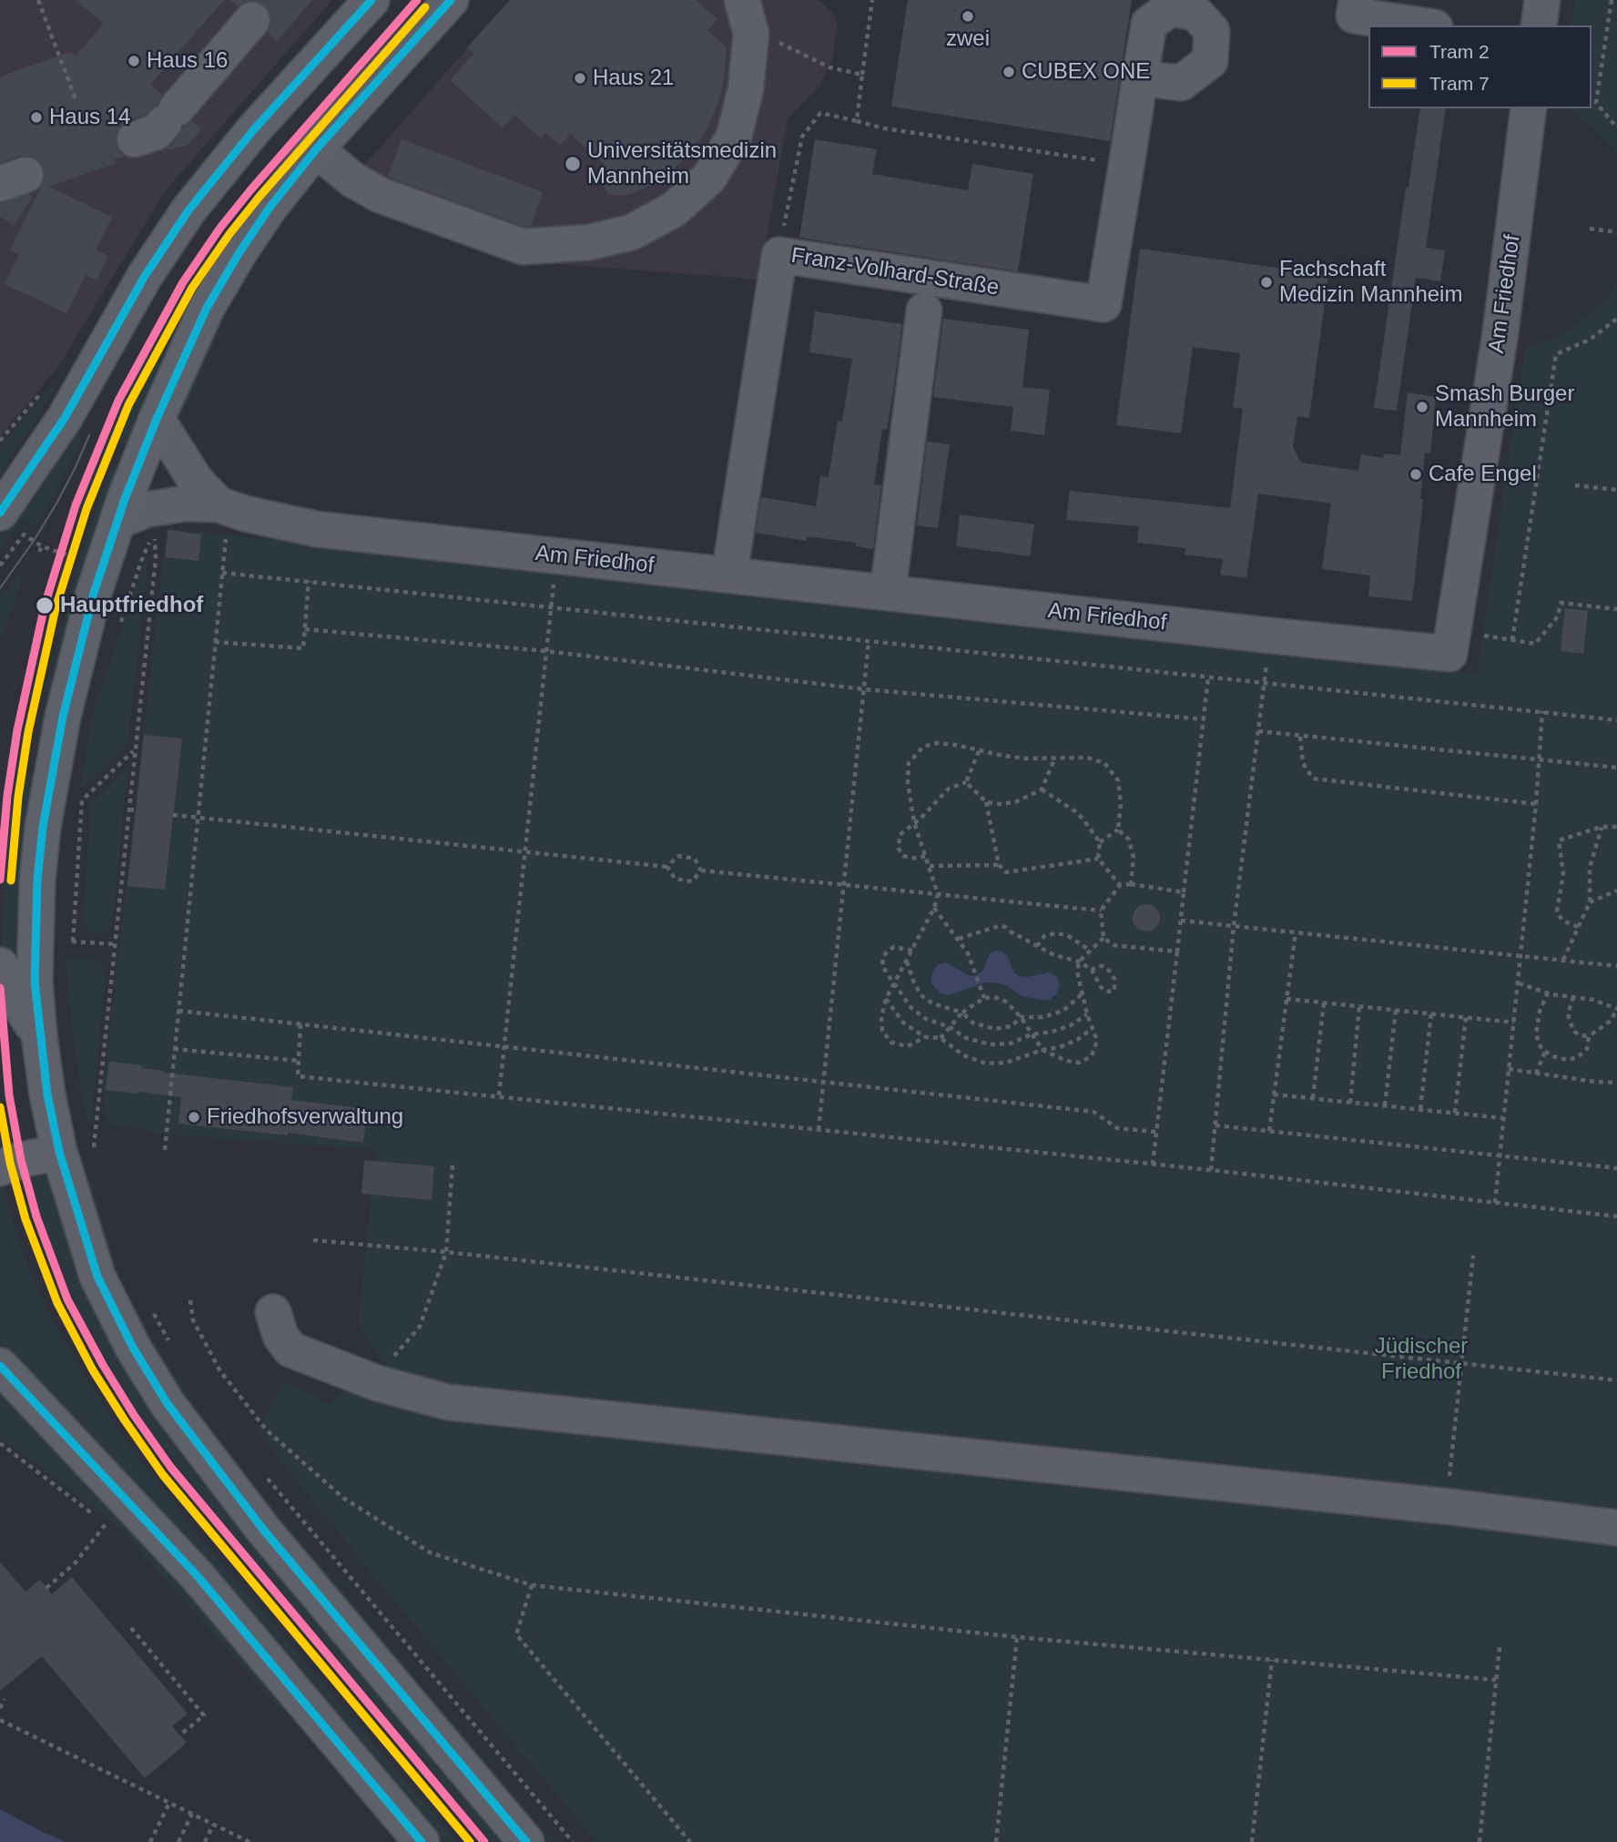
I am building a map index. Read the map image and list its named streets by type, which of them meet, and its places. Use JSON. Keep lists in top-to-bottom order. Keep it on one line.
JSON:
{"streets":{"street":["Franz-Volhard-Straße","Am Friedhof"]},"crossings":[["Franz-Volhard-Straße","Am Friedhof"]],"parks":["Jüdischer Friedhof"],"places":["zwei","Haus 16","CUBEX ONE","Haus 21","Haus 14","Universitätsmedizin Mannheim","Fachschaft Medizin Mannheim","Smash Burger Mannheim","Cafe Engel","Hauptfriedhof","Friedhofsverwaltung"],"lines":["tram line 2","transit line 7","tram line 7"],"legend":["Tram 2","Tram 7"]}
